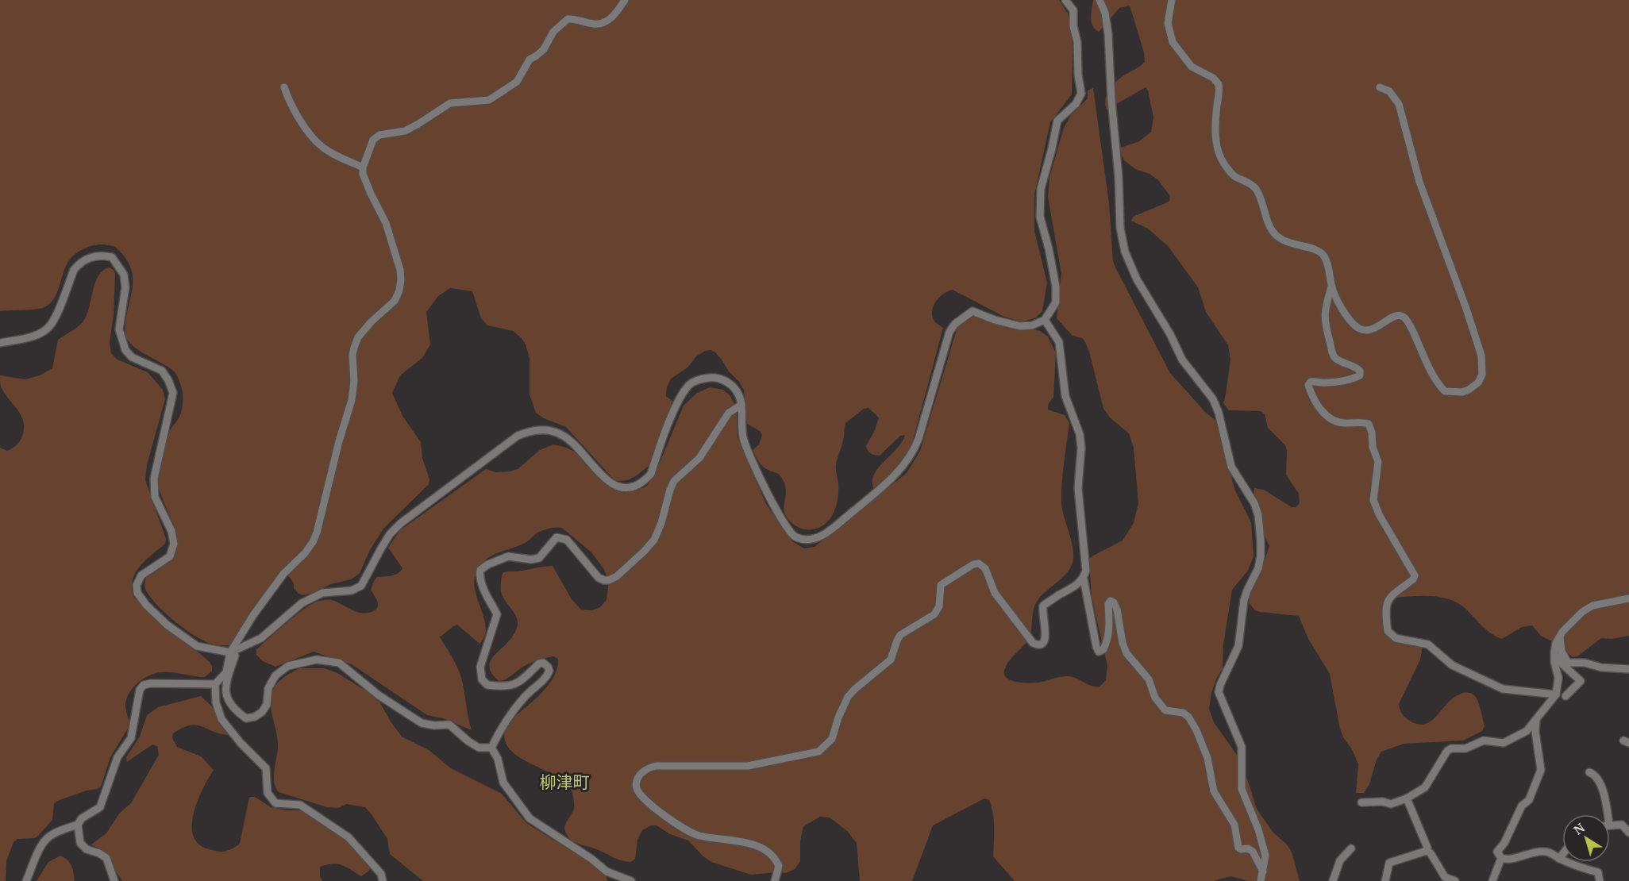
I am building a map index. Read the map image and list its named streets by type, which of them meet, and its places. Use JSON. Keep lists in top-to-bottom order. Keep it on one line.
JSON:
{"districts":["柳津町"],"north":"top left"}
